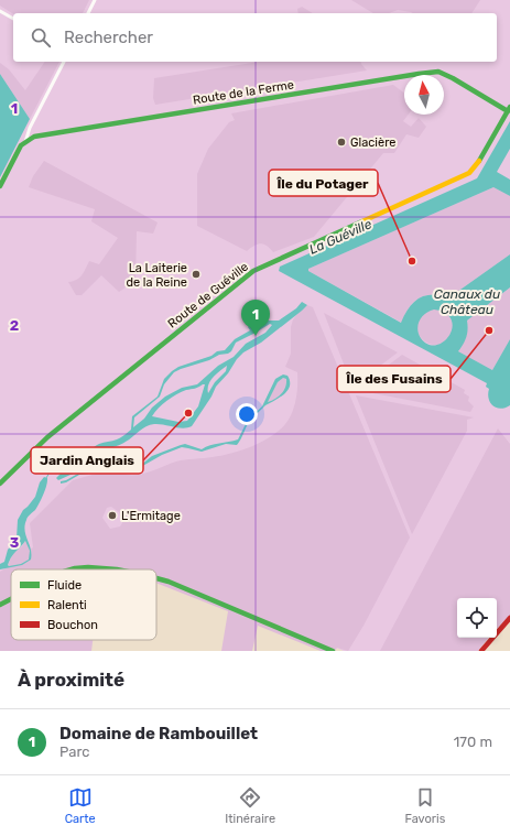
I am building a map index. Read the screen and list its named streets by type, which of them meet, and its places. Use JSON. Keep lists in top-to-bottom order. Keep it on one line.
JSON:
{"streets":{"street":["Route de la Ferme","Route de Guéville"]},"crossings":[["Route de la Ferme","Route de Guéville"]],"water":["La Guéville","Canaux du Château"],"places":["Glacière","Île du Potager","La Laiterie de la Reine","Île des Fusains","Jardin Anglais","L'Ermitage"],"legend":["Fluide","Ralenti","Bouchon"],"north":"top","page":{"search":"Rechercher","pins":"1","heading":"À proximité","list":[{"mark":"1","name":"Domaine de Rambouillet","note":"Parc","value":"170 m"}],"nav":["Carte","Itinéraire","Favoris"]},"grid":{"rows":["1","2","3"]}}
